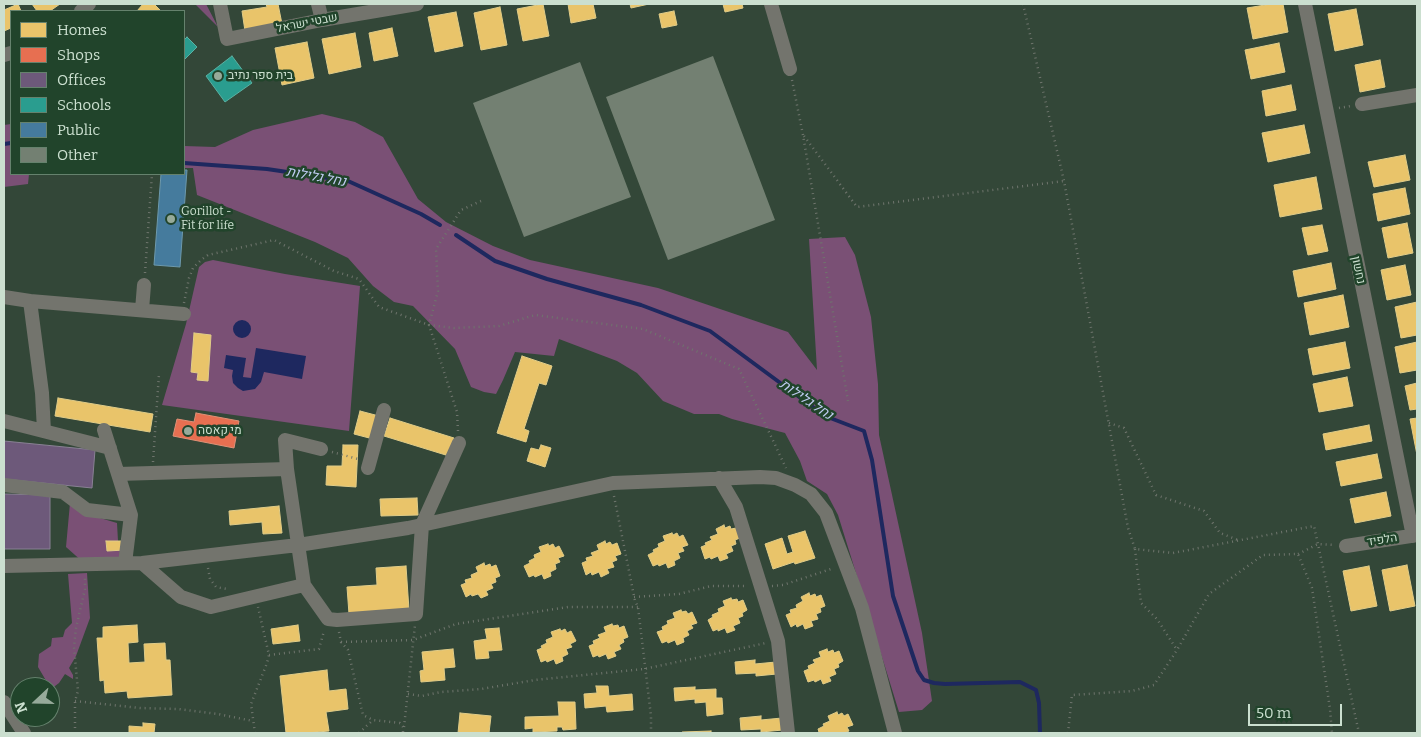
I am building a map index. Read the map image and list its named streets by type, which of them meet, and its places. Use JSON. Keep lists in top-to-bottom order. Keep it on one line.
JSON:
{"streets":{"street":["שבטי ישראל","נחשון","הלפיד"]},"crossings":[["נחשון","הלפיד"]],"water":["נחל גלילות"],"places":["בית ספר נתיב","Gorillot - Fit for life","מי קאסה"],"legend":["Homes","Shops","Offices","Schools","Public","Other"],"scale_bar":"50 m","north":"left"}
